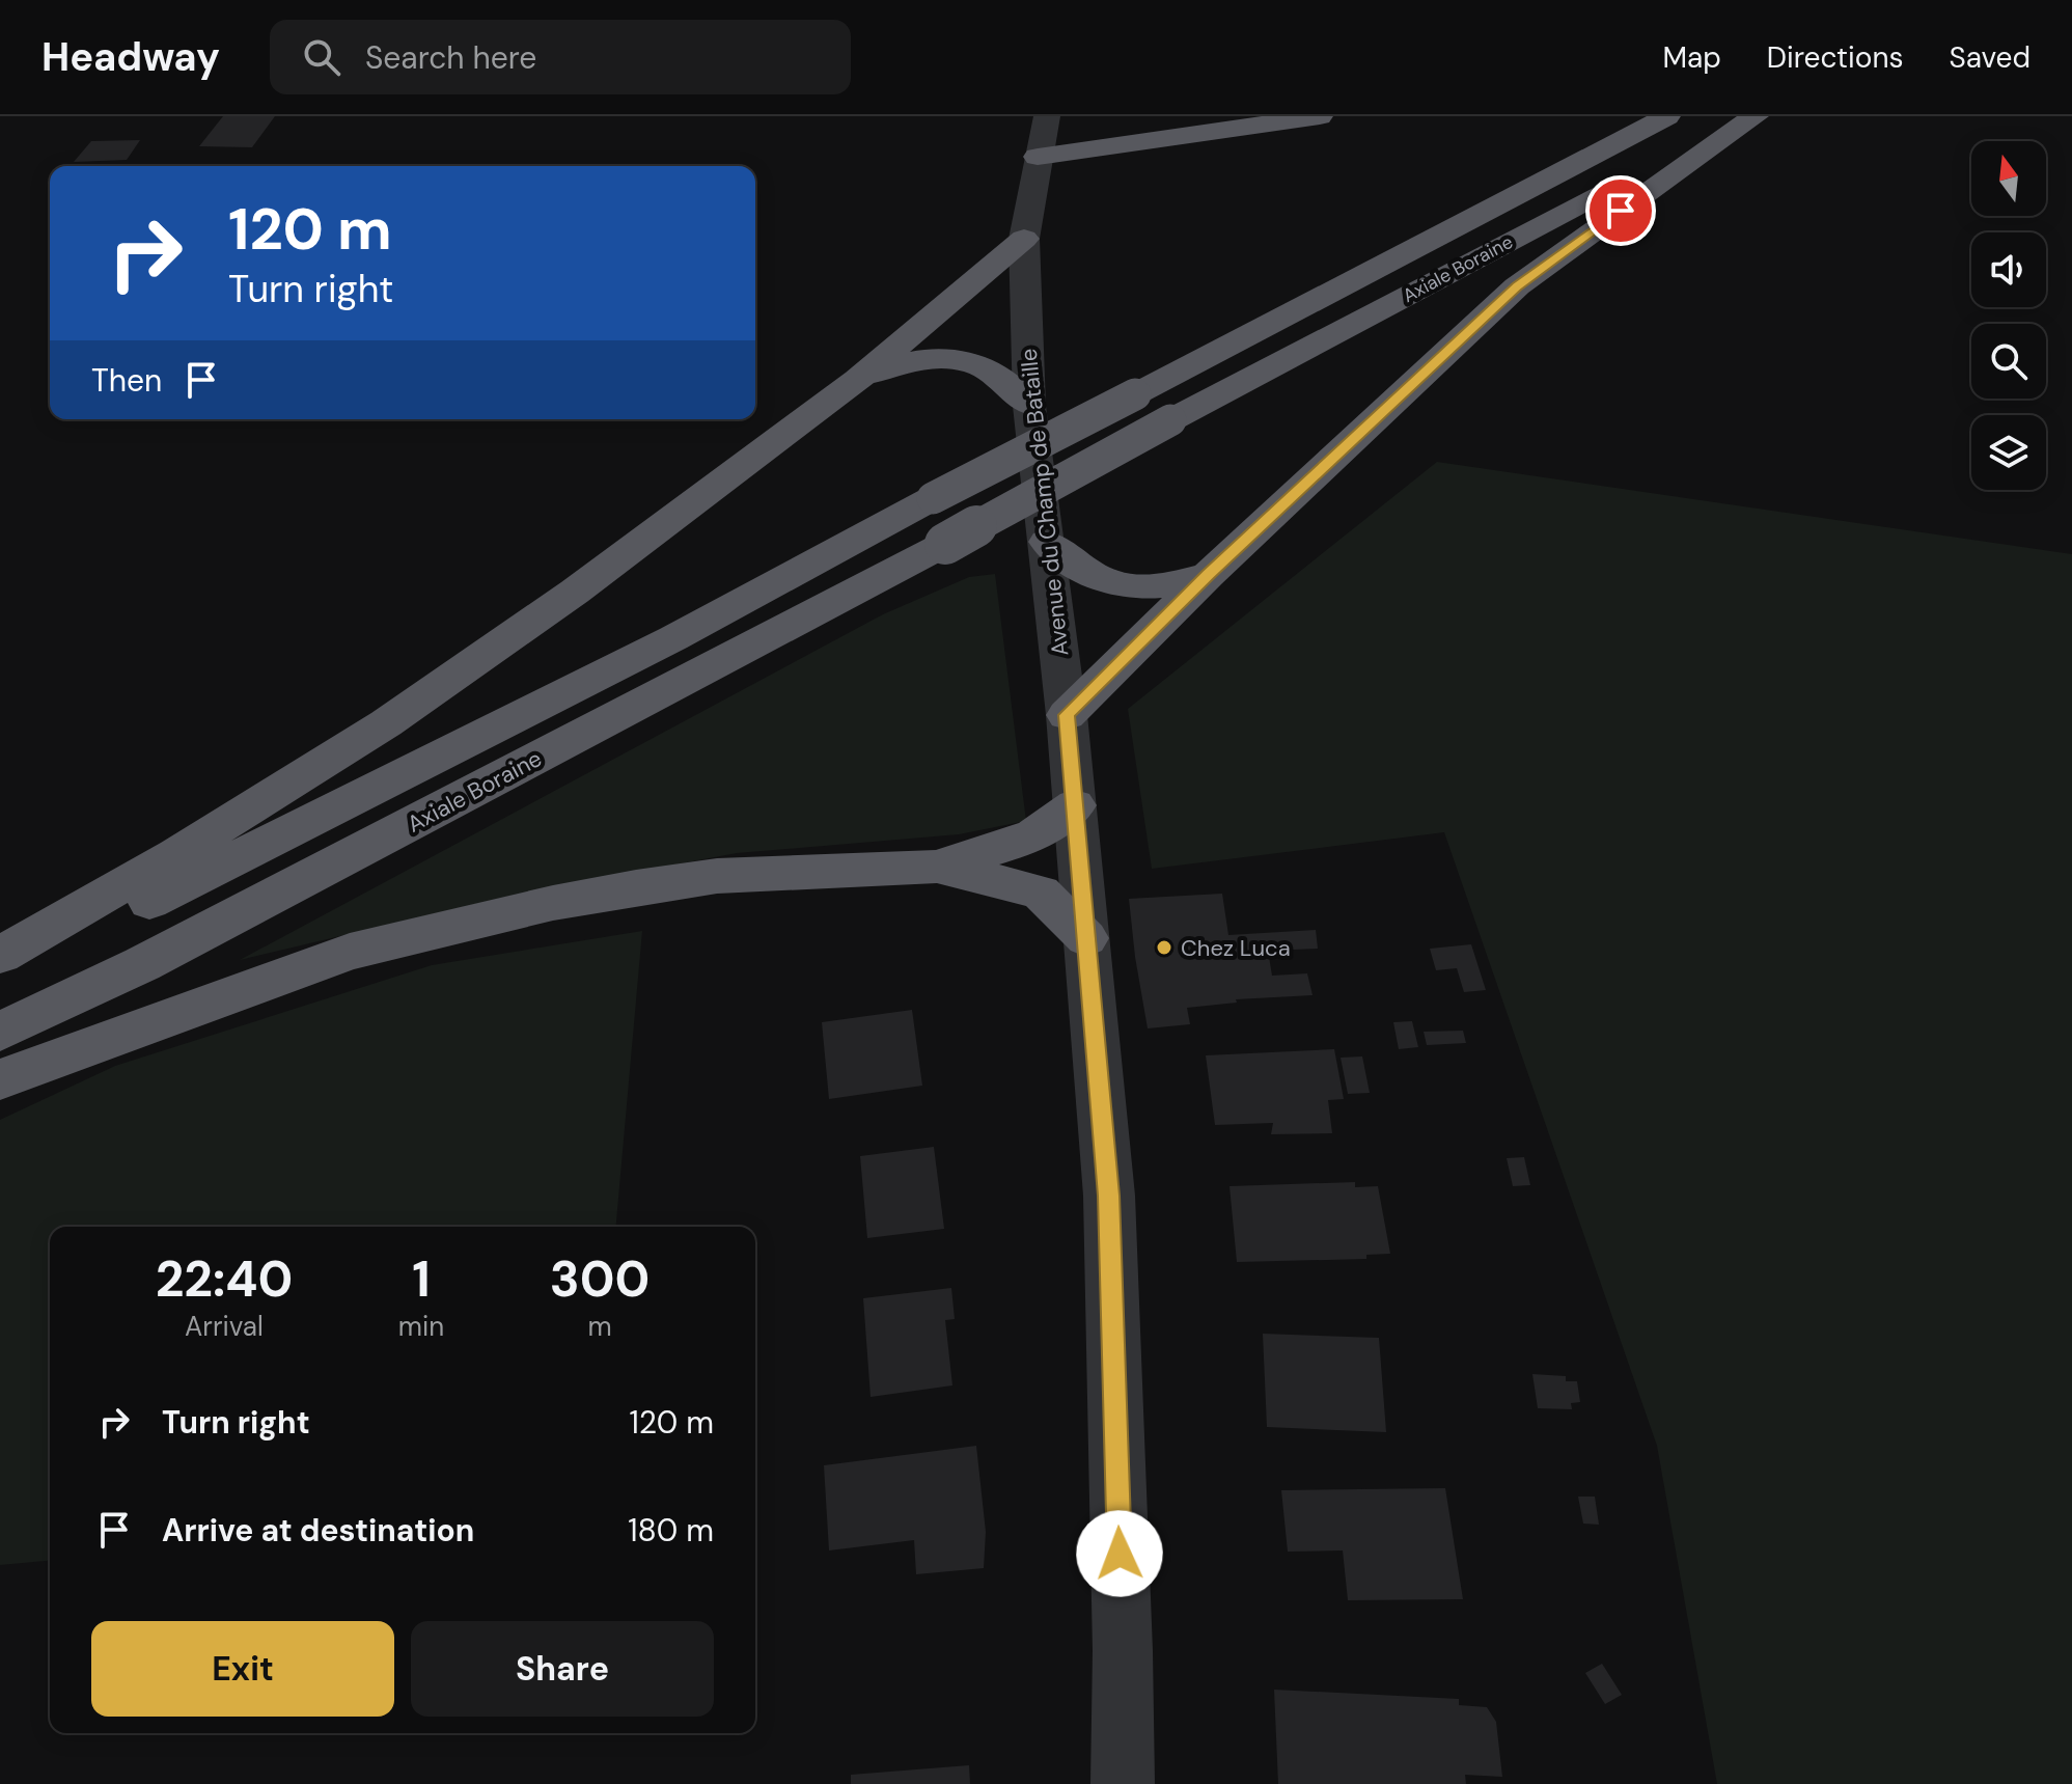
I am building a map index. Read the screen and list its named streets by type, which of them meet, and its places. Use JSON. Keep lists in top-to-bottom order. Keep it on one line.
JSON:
{"streets":{"highway":["Axiale Boraine"],"street":["Avenue du Champ de Bataille"]},"places":["Chez Luca"],"north":"top","page":{"header":"Headway","search":"Search here","nav":["Map","Directions","Saved"],"turn":["120 m","Turn right"],"then":"Then","eta":["22:40","Arrival","1","min","300","m"],"list":[{"name":"Turn right","value":"120 m"},{"name":"Arrive at destination","value":"180 m"}],"buttons":["Exit","Share"]}}
